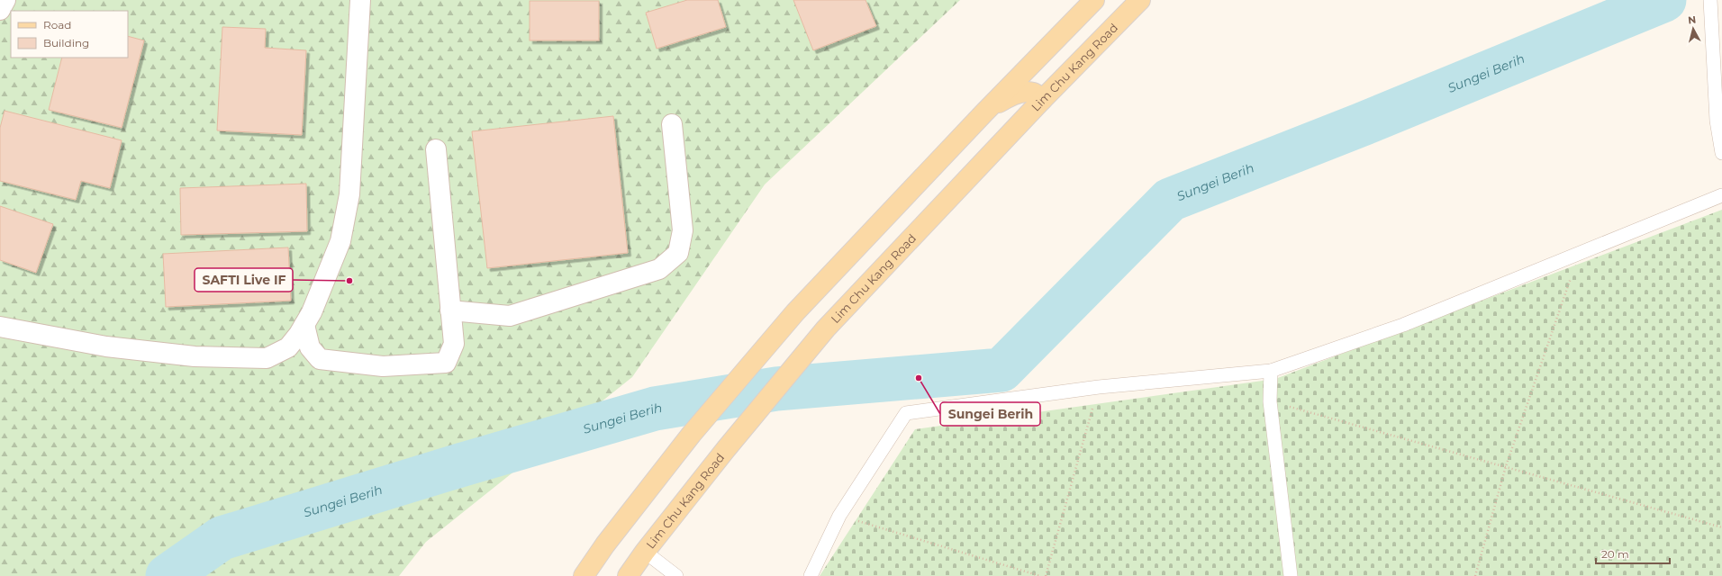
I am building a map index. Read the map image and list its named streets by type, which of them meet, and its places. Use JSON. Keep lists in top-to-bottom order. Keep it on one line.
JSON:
{"streets":{"main road":["Lim Chu Kang Road"]},"water":["Sungei Berih"],"places":["SAFTI Live IF","Sungei Berih"],"legend":["Road","Building"],"scale_bar":"20 m","north":"top"}
